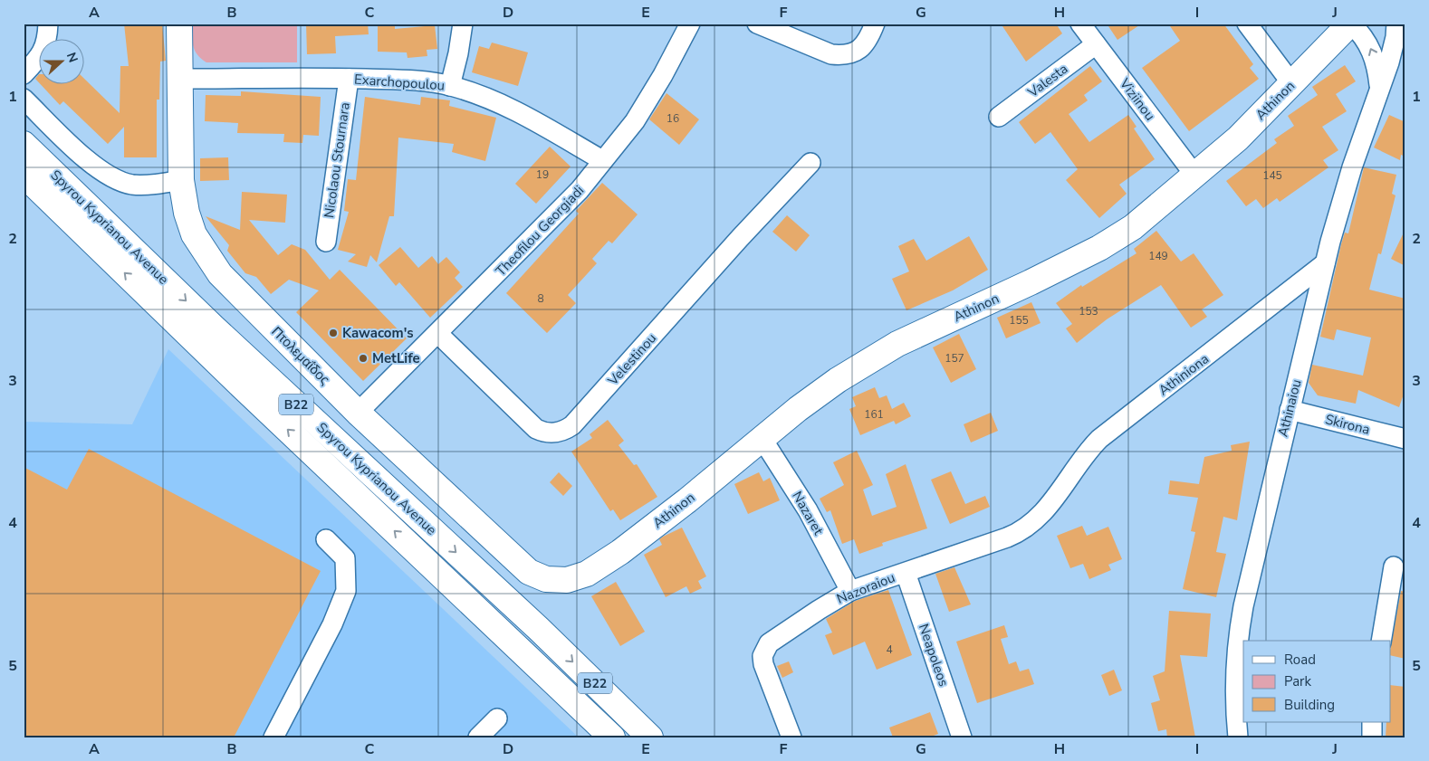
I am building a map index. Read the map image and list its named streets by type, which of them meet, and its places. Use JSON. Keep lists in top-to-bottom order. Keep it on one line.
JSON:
{"streets":{"street":["Valesta","Exarchopoulou","Viziinou","Athinon","Nicolaou Stournara","Spyrou Kyprianou Avenue","Theofilou Georgiadi","Πτολεμαΐδος","Velestinou","Athiniona","B22","Athinaiou","Skirona","Nazaret","Nazoraiou","Neapoleos"]},"crossings":[["Valesta","Viziinou"],["Exarchopoulou","Nicolaou Stournara"],["Exarchopoulou","Theofilou Georgiadi"],["Exarchopoulou","Πτολεμαΐδος"],["Viziinou","Athinon"],["Athinon","Πτολεμαΐδος"],["Athinon","Athinaiou"],["Athinon","Nazaret"],["Theofilou Georgiadi","Πτολεμαΐδος"],["Theofilou Georgiadi","Velestinou"],["Athiniona","Athinaiou"],["Athiniona","Nazoraiou"],["Athinaiou","Skirona"],["Nazaret","Nazoraiou"],["Nazoraiou","Neapoleos"]],"places":["Kawacom's","MetLife"],"house_numbers":["16","19","145","149","8","153","155","157","161","4"],"legend":["Road","Park","Building"],"north":"right","grid":{"columns":["A","B","C","D","E","F","G","H","I","J"],"rows":["1","2","3","4","5"]}}
